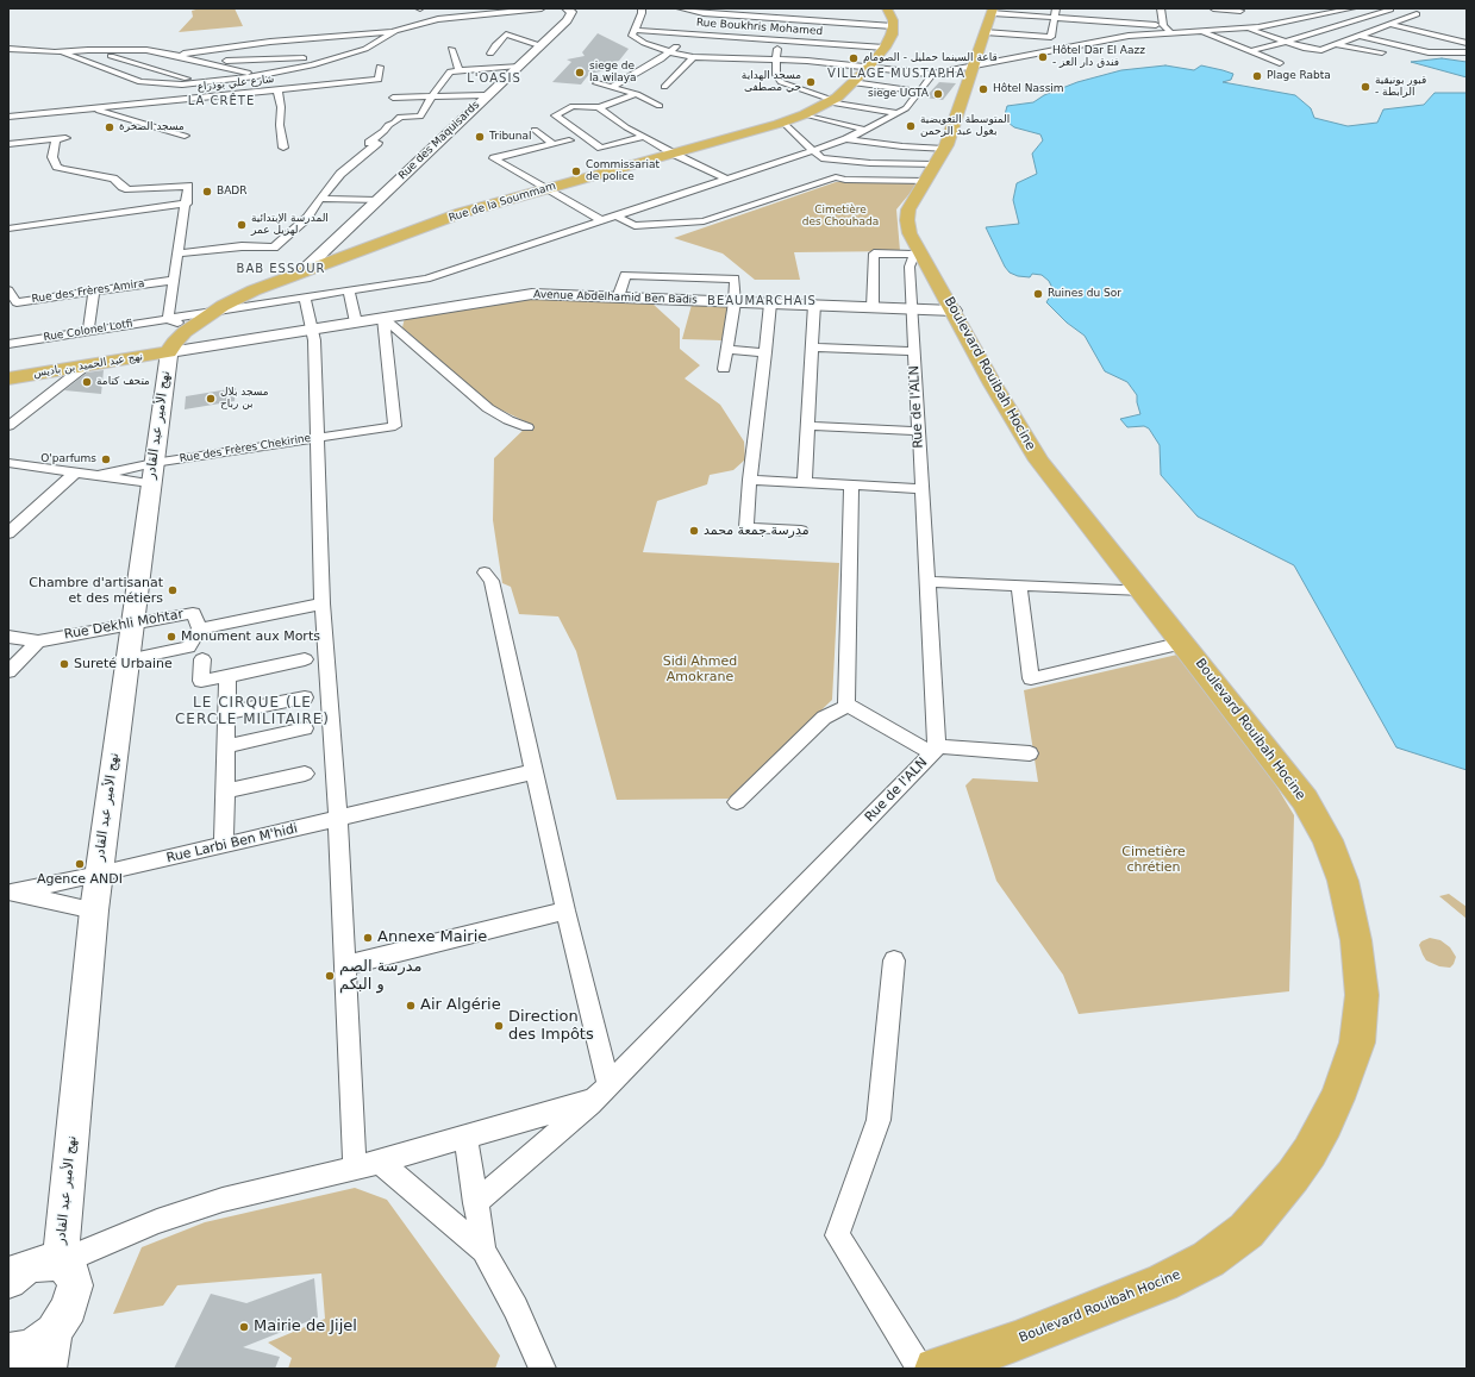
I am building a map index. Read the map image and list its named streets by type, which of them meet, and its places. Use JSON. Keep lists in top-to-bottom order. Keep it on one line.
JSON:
{"streets":{"main road":["Rue des Maquisards","Rue de la Soummam","Avenue Abdelhamid Ben Badis","نهج عبد الحميد بن باديس","Boulevard Rouibah Hocine","نهج الأمير عبد القادر"],"street":["Rue Boukhris Mohamed","شارع علي بوذراع","Rue des Frères Amira","Rue Colonel Lotfi","Rue de l'ALN","Rue des Frères Chekirine","Rue Dekhli Mohtar","Rue Larbi Ben M'hidi"]},"crossings":[["Rue Boukhris Mohamed","Rue de la Soummam"],["Rue des Maquisards","Rue de la Soummam"],["Rue de la Soummam","Avenue Abdelhamid Ben Badis"],["Rue de la Soummam","Rue Colonel Lotfi"],["Rue de la Soummam","نهج عبد الحميد بن باديس"],["Rue de la Soummam","نهج الأمير عبد القادر"],["Avenue Abdelhamid Ben Badis","نهج عبد الحميد بن باديس"],["Avenue Abdelhamid Ben Badis","Boulevard Rouibah Hocine"],["Avenue Abdelhamid Ben Badis","Rue de l'ALN"],["Avenue Abdelhamid Ben Badis","نهج الأمير عبد القادر"],["Avenue Abdelhamid Ben Badis","Rue des Frères Chekirine"],["نهج عبد الحميد بن باديس","نهج الأمير عبد القادر"],["Boulevard Rouibah Hocine","Rue de l'ALN"],["نهج الأمير عبد القادر","Rue des Frères Chekirine"],["نهج الأمير عبد القادر","Rue Dekhli Mohtar"],["نهج الأمير عبد القادر","Rue Larbi Ben M'hidi"]],"districts":["VILLAGE MUSTAPHA","L'OASIS","LA CRÊTE","BAB ESSOUR","BEAUMARCHAIS","LE CIRQUE (LE CERCLE MILITAIRE)"],"parks":["Cimetière des Chouhada","Sidi Ahmed Amokrane","Cimetière chrétien"],"places":["Hôtel Dar El Aazz - فندق دار العز","قاعة السينما حمليل - الصومام","siege de la wilaya","Plage Rabta","مسجد الهداية حي مصطفى","قبور بونيقية - الرابطة","Hôtel Nassim","siege UGTA","المتوسطة التعويضية بغول عبد الرحمن","مسجد الصخرة","Tribunal","Commissariat de police","BADR","المدرسة الإبتدائية لهزيل عمر","Ruines du Sor","متحف كتامة","مسجد بلال بن رباح","O'parfums","مدرسة جمعة محمد","Chambre d'artisanat et des métiers","Monument aux Morts","Sureté Urbaine","Agence ANDI","Annexe Mairie","مدرسة الصم و البكم","Air Algérie","Direction des Impôts","Mairie de Jijel"]}
